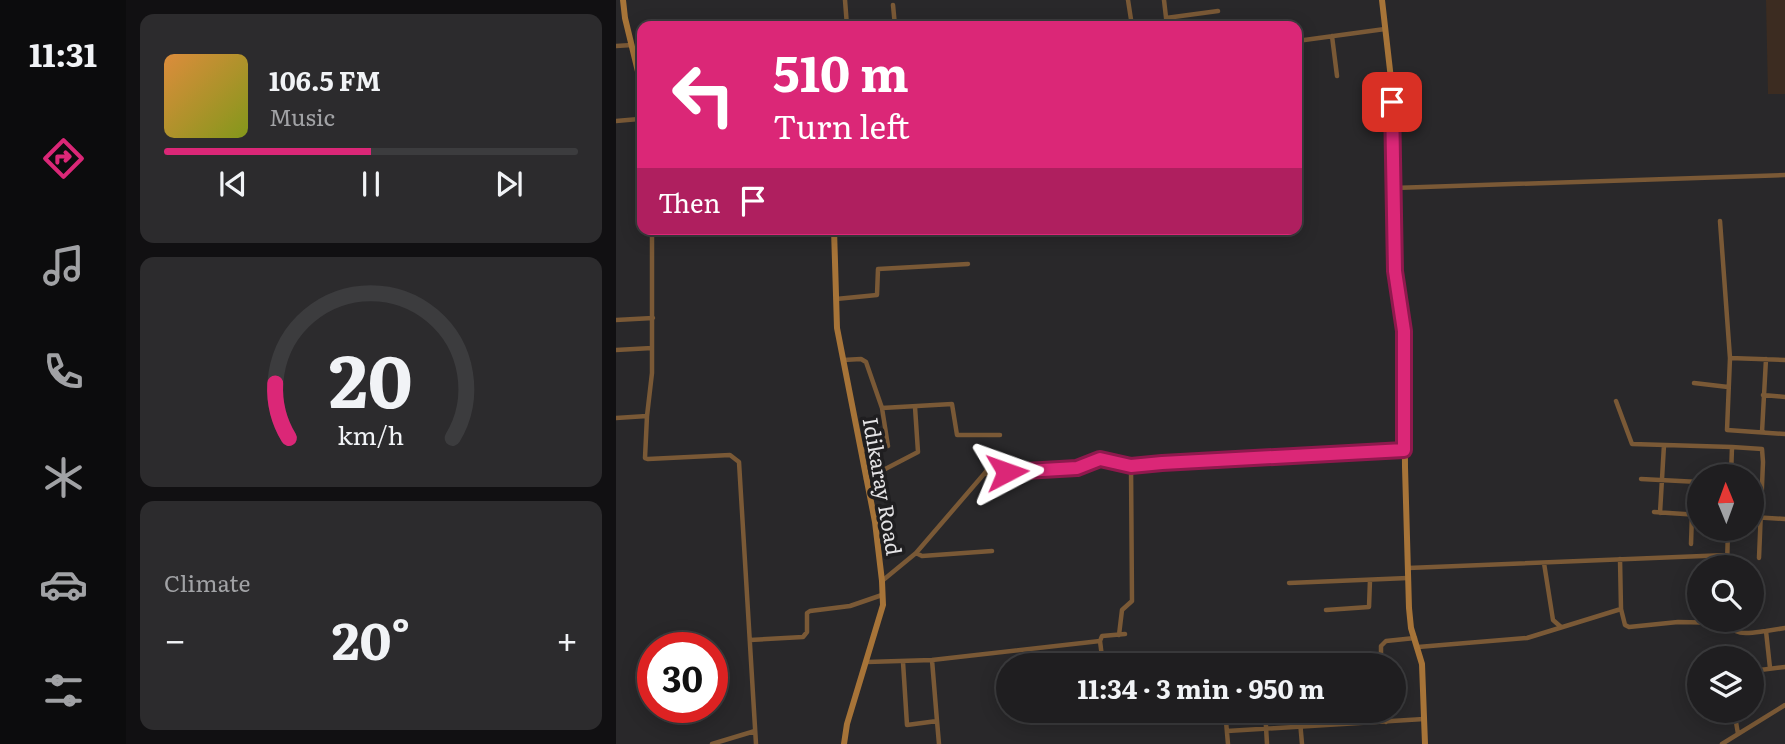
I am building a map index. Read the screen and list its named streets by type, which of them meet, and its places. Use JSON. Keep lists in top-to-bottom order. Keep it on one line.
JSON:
{"streets":{"main road":["Idikaray Road"]},"north":"top","page":{"tabs":"11:31","turn":["510 m","Turn left"],"song":["106.5 FM","Music"],"then":"Then","tile":"Climate","heat":["−","20°","+"],"limit":"30","trip":"11:34 · 3 min · 950 m","gauge":["20","km/h"]}}
